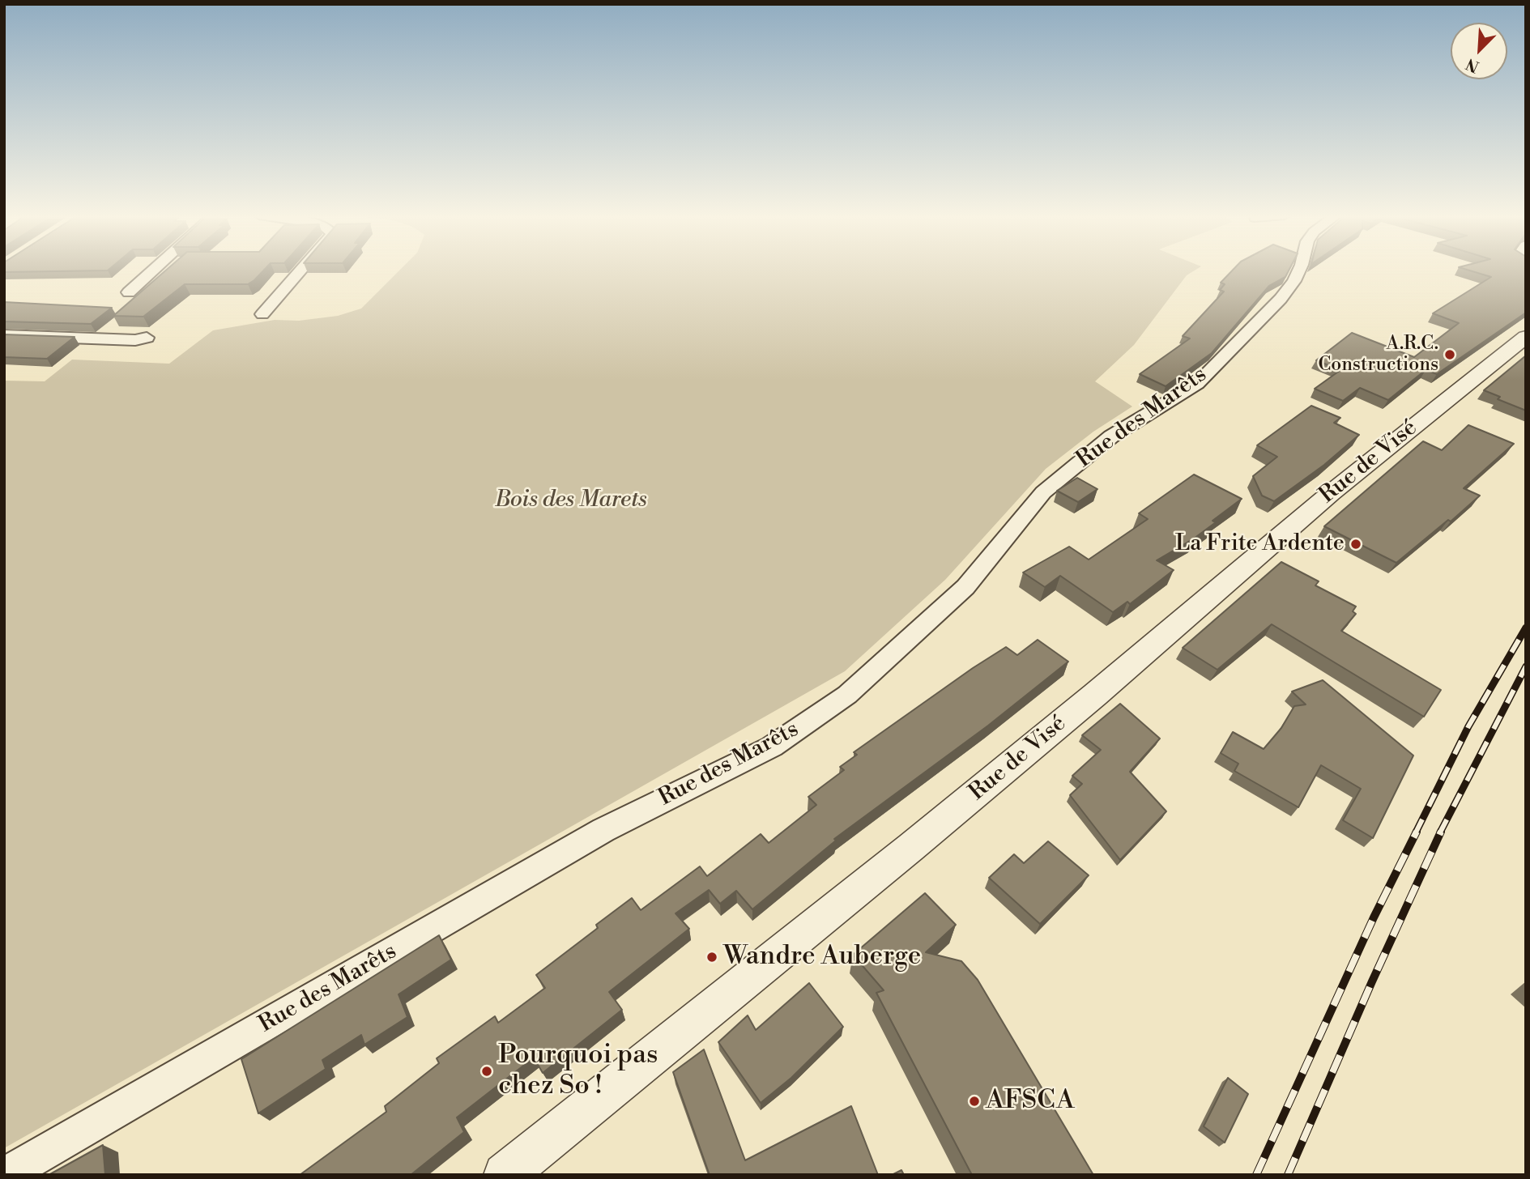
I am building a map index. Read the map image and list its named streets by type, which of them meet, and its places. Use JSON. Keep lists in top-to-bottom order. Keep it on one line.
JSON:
{"streets":{"street":["Rue des Marêts","Rue de Visé"]},"parks":["Bois des Marets"],"places":["A.R.C. Constructions","La Frite Ardente","Wandre Auberge","Pourquoi pas chez So !","AFSCA"],"north":"bottom left"}
